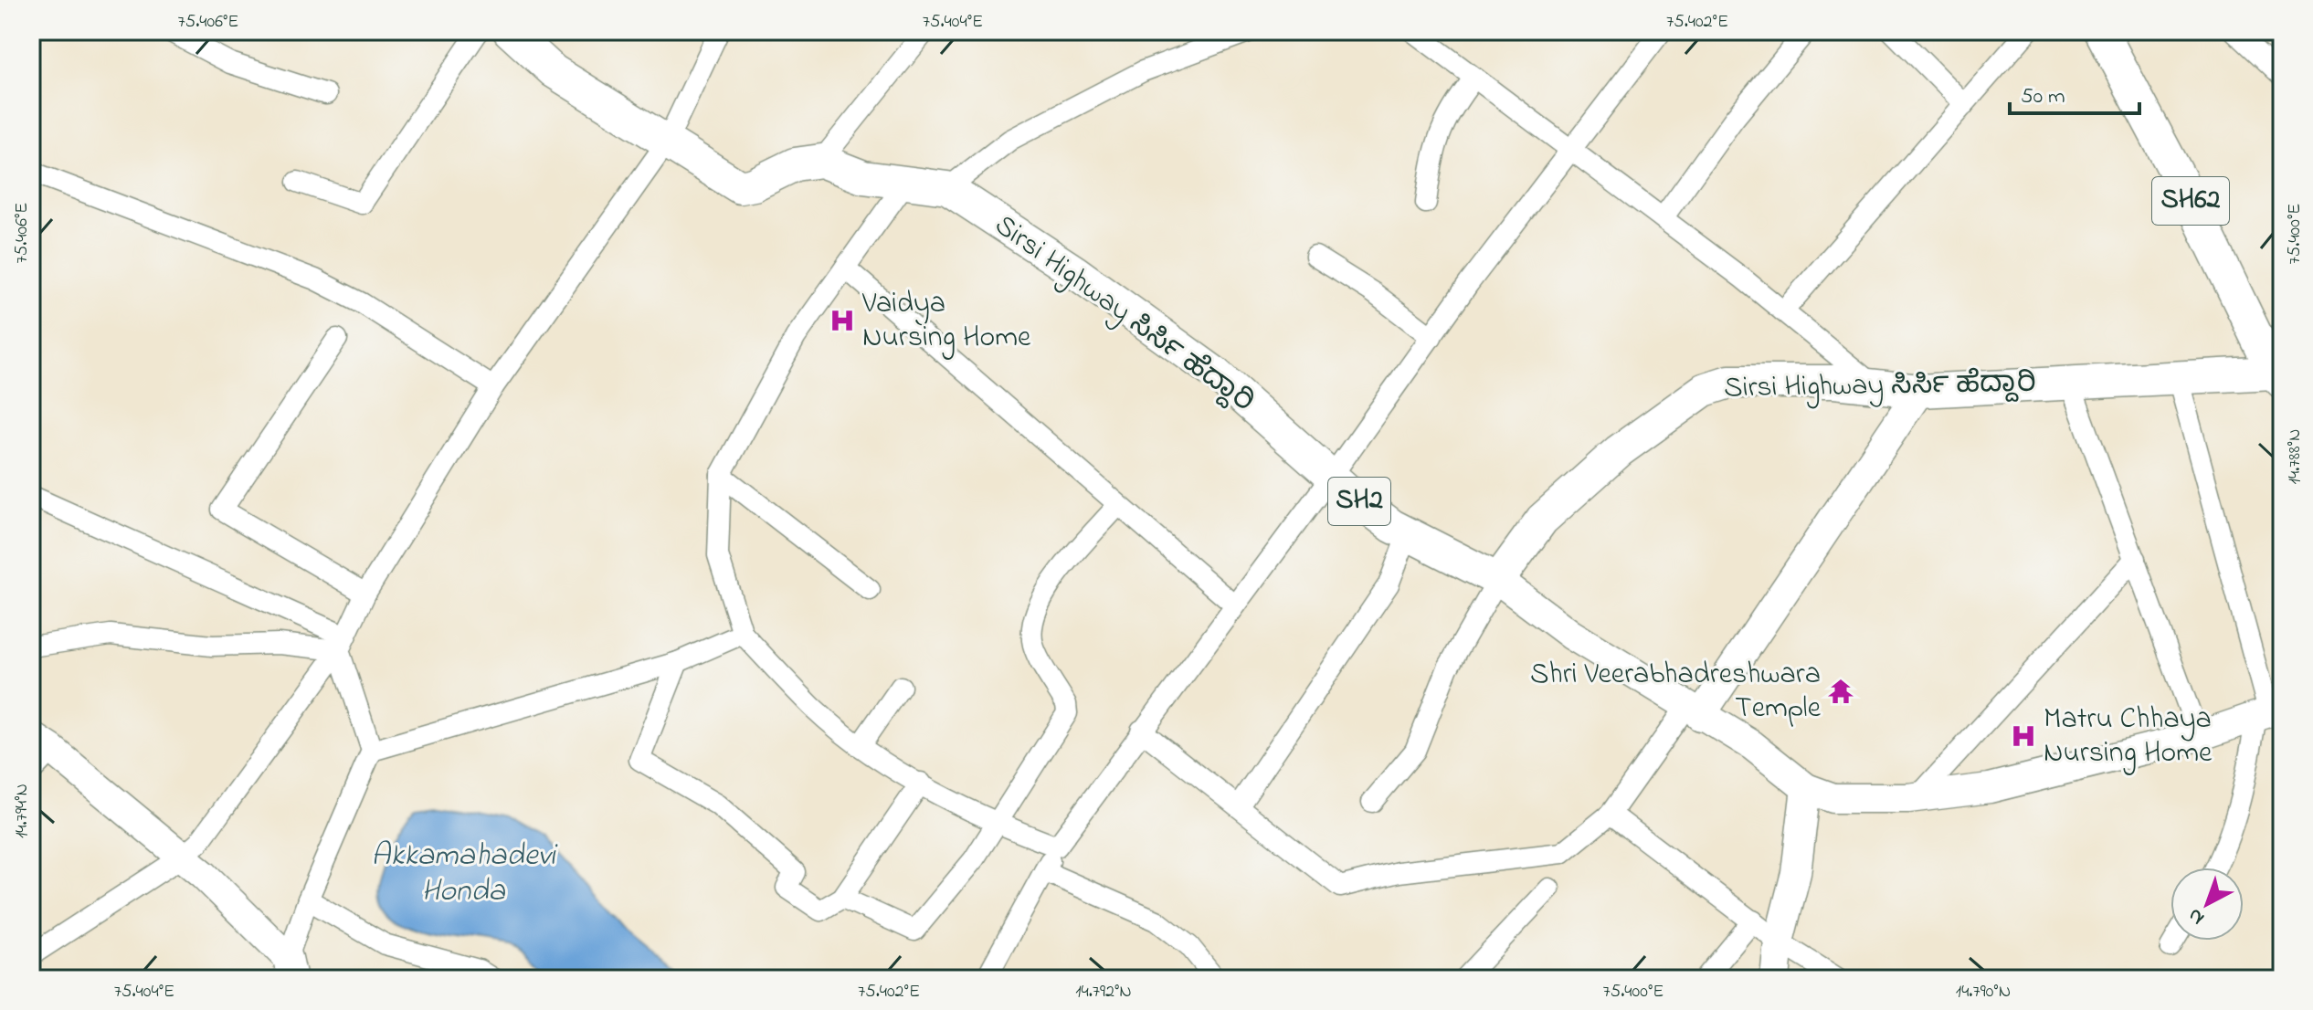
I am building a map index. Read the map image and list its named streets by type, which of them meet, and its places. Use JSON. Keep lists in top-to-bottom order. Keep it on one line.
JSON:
{"streets":{"main road":["SH62","Sirsi Highway ಸಿರ್ಸಿ ಹೆದ್ದಾರಿ","SH2"]},"crossings":[["SH62","Sirsi Highway ಸಿರ್ಸಿ ಹೆದ್ದಾರಿ"]],"water":["Akkamahadevi Honda"],"places":{"hospital":["Vaidya Nursing Home","Matru Chhaya Nursing Home"],"temple":["Shri Veerabhadreshwara Temple"]},"scale_bar":"50 m","north":"bottom left","coordinates":["75.406°E","75.404°E","75.402°E","75.400°E","14.788°N","14.794°N","14.792°N","14.790°N"]}
